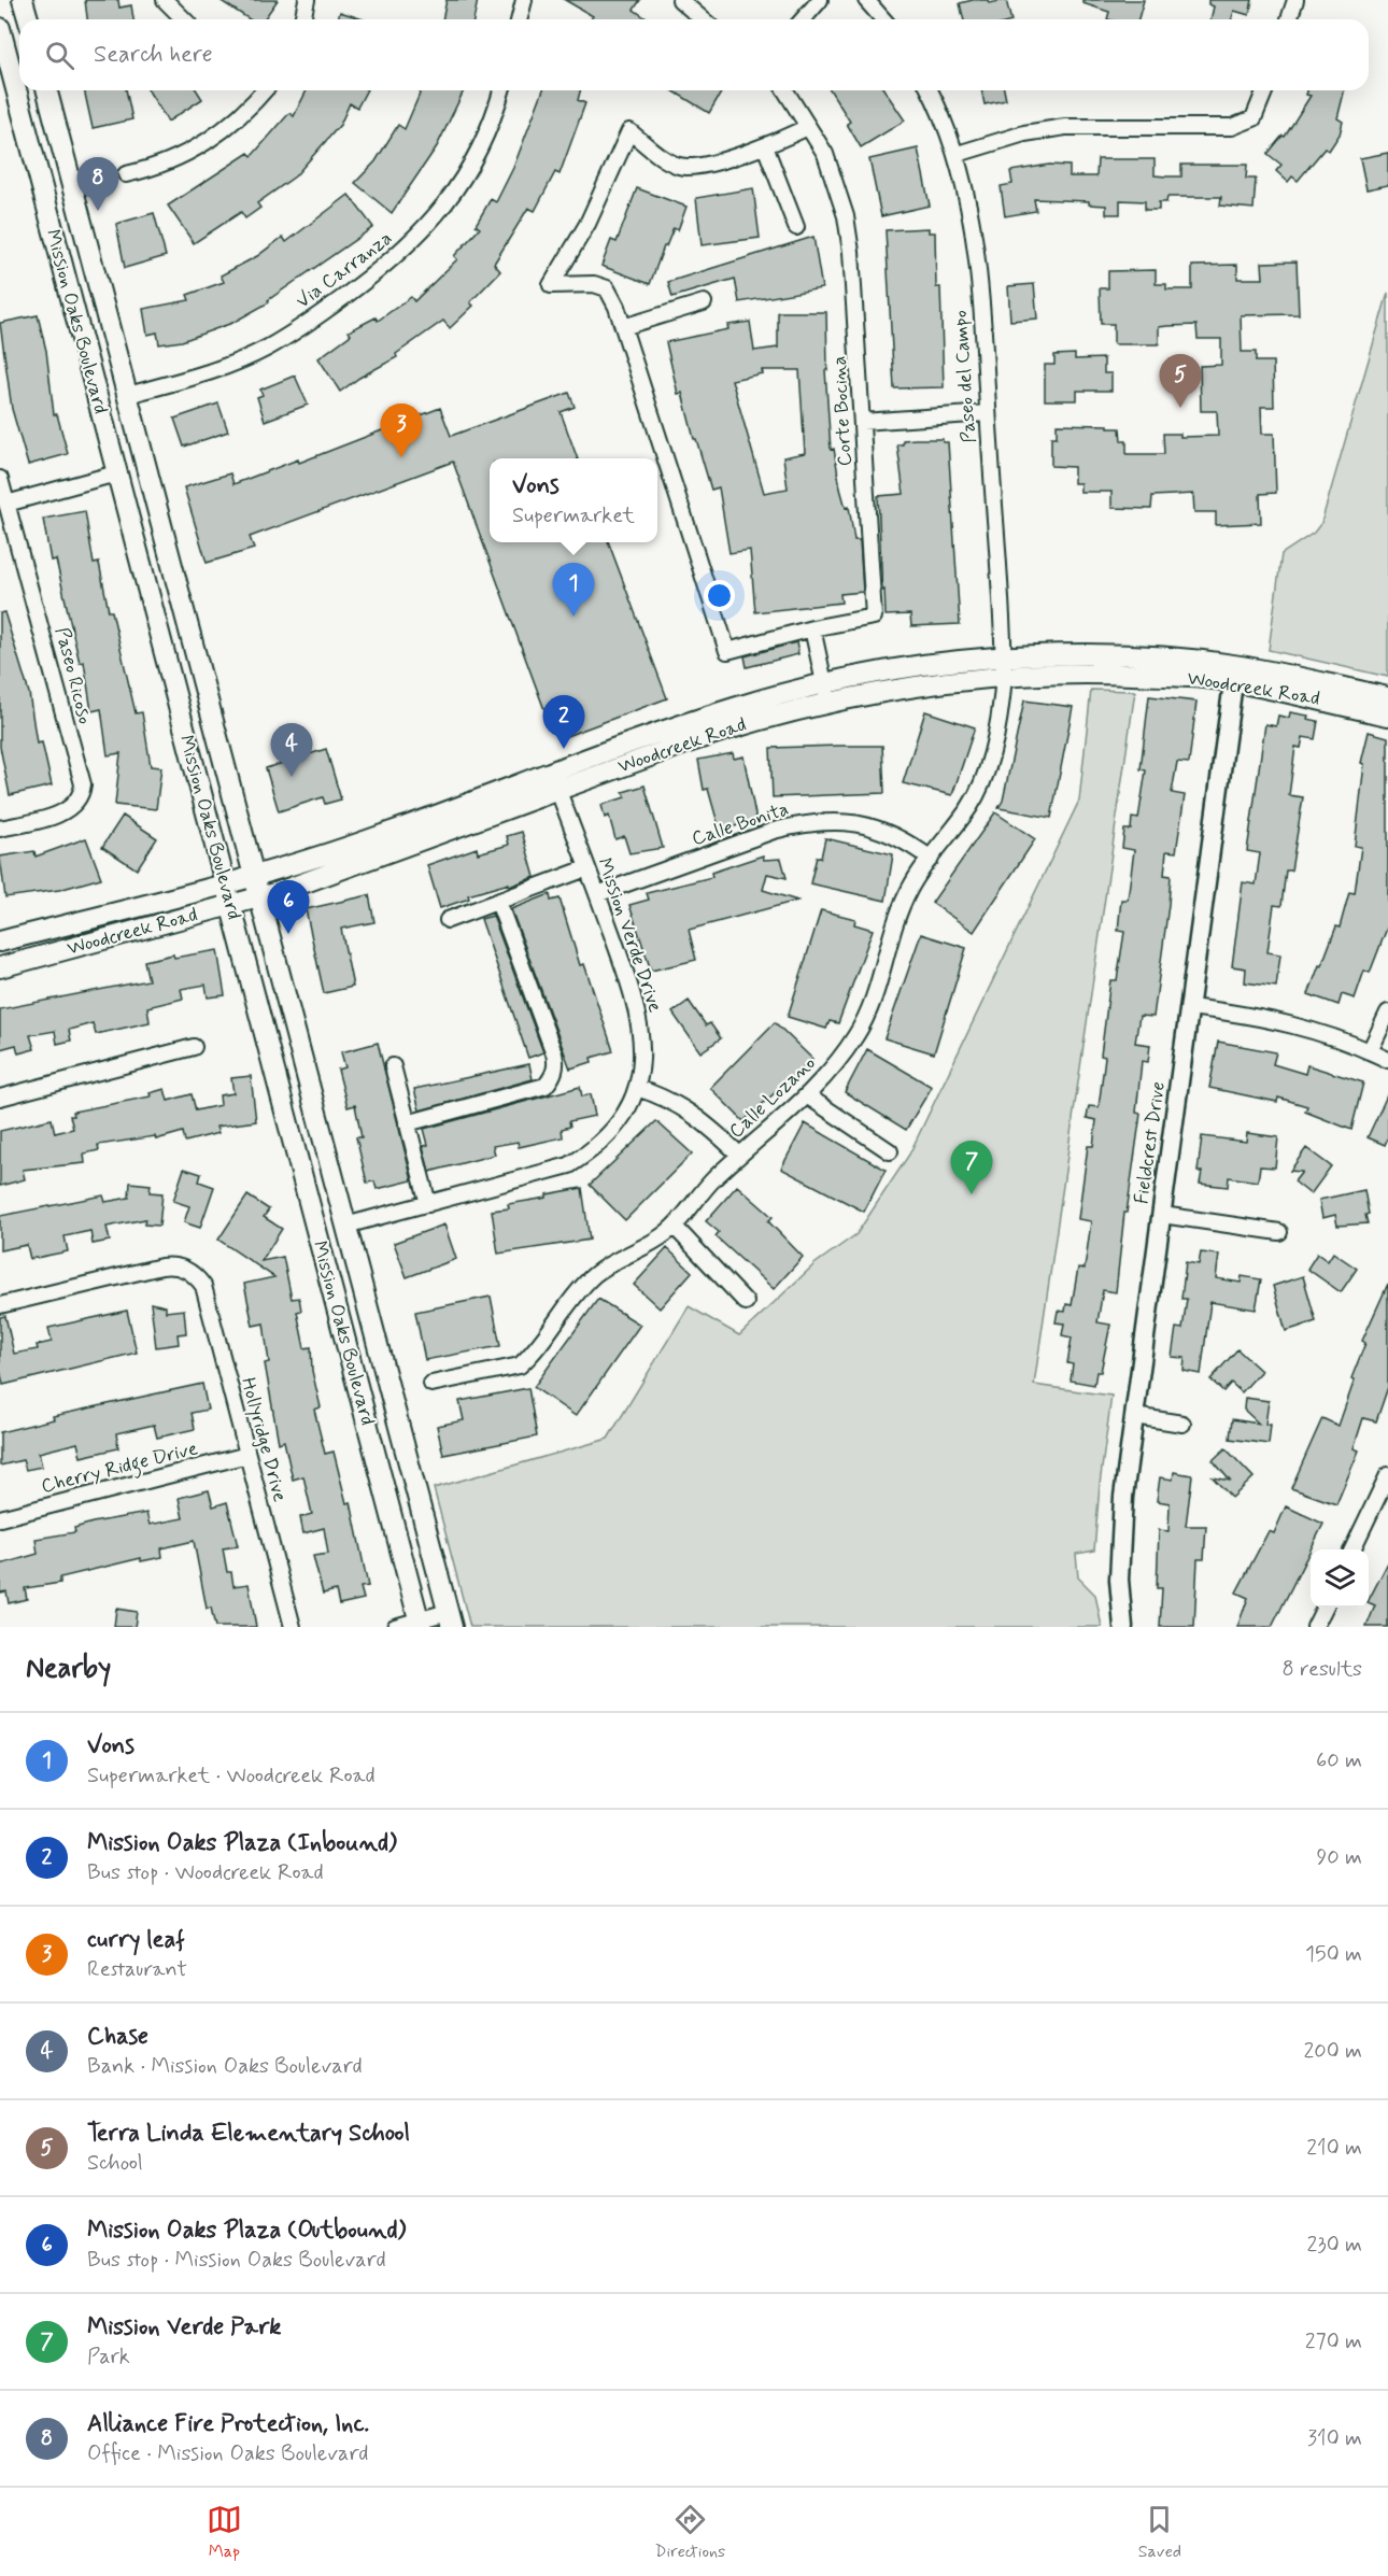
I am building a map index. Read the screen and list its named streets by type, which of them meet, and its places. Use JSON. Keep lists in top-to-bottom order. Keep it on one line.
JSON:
{"streets":{"main road":["Mission Oaks Boulevard","Woodcreek Road"],"street":["Via Carranza","Paseo del Campo","Corte Bocina","Paseo Ricoso","Calle Bonita","Mission Verde Drive","Calle Lozano","Fieldcrest Drive","Hollyridge Drive","Cherry Ridge Drive"]},"crossings":[["Via Carranza","Mission Oaks Boulevard"],["Mission Oaks Boulevard","Woodcreek Road"],["Mission Oaks Boulevard","Mission Verde Drive"],["Paseo del Campo","Woodcreek Road"],["Paseo del Campo","Calle Lozano"],["Woodcreek Road","Mission Verde Drive"],["Woodcreek Road","Calle Lozano"],["Woodcreek Road","Fieldcrest Drive"],["Calle Bonita","Mission Verde Drive"],["Calle Bonita","Calle Lozano"],["Hollyridge Drive","Cherry Ridge Drive"]],"page":{"search":"Search here","pins":["8","5","3","1","2","4","6","7"],"popup":["Vons","Supermarket"],"heading":["Nearby","8 results"],"list":[{"mark":"1","name":"Vons","note":"Supermarket · Woodcreek Road","value":"60 m"},{"mark":"2","name":"Mission Oaks Plaza (Inbound)","note":"Bus stop · Woodcreek Road","value":"90 m"},{"mark":"3","name":"curry leaf","note":"Restaurant","value":"150 m"},{"mark":"4","name":"Chase","note":"Bank · Mission Oaks Boulevard","value":"200 m"},{"mark":"5","name":"Terra Linda Elementary School","note":"School","value":"210 m"},{"mark":"6","name":"Mission Oaks Plaza (Outbound)","note":"Bus stop · Mission Oaks Boulevard","value":"230 m"},{"mark":"7","name":"Mission Verde Park","note":"Park","value":"270 m"},{"mark":"8","name":"Alliance Fire Protection, Inc.","note":"Office · Mission Oaks Boulevard","value":"310 m"}],"nav":["Map","Directions","Saved"]}}
